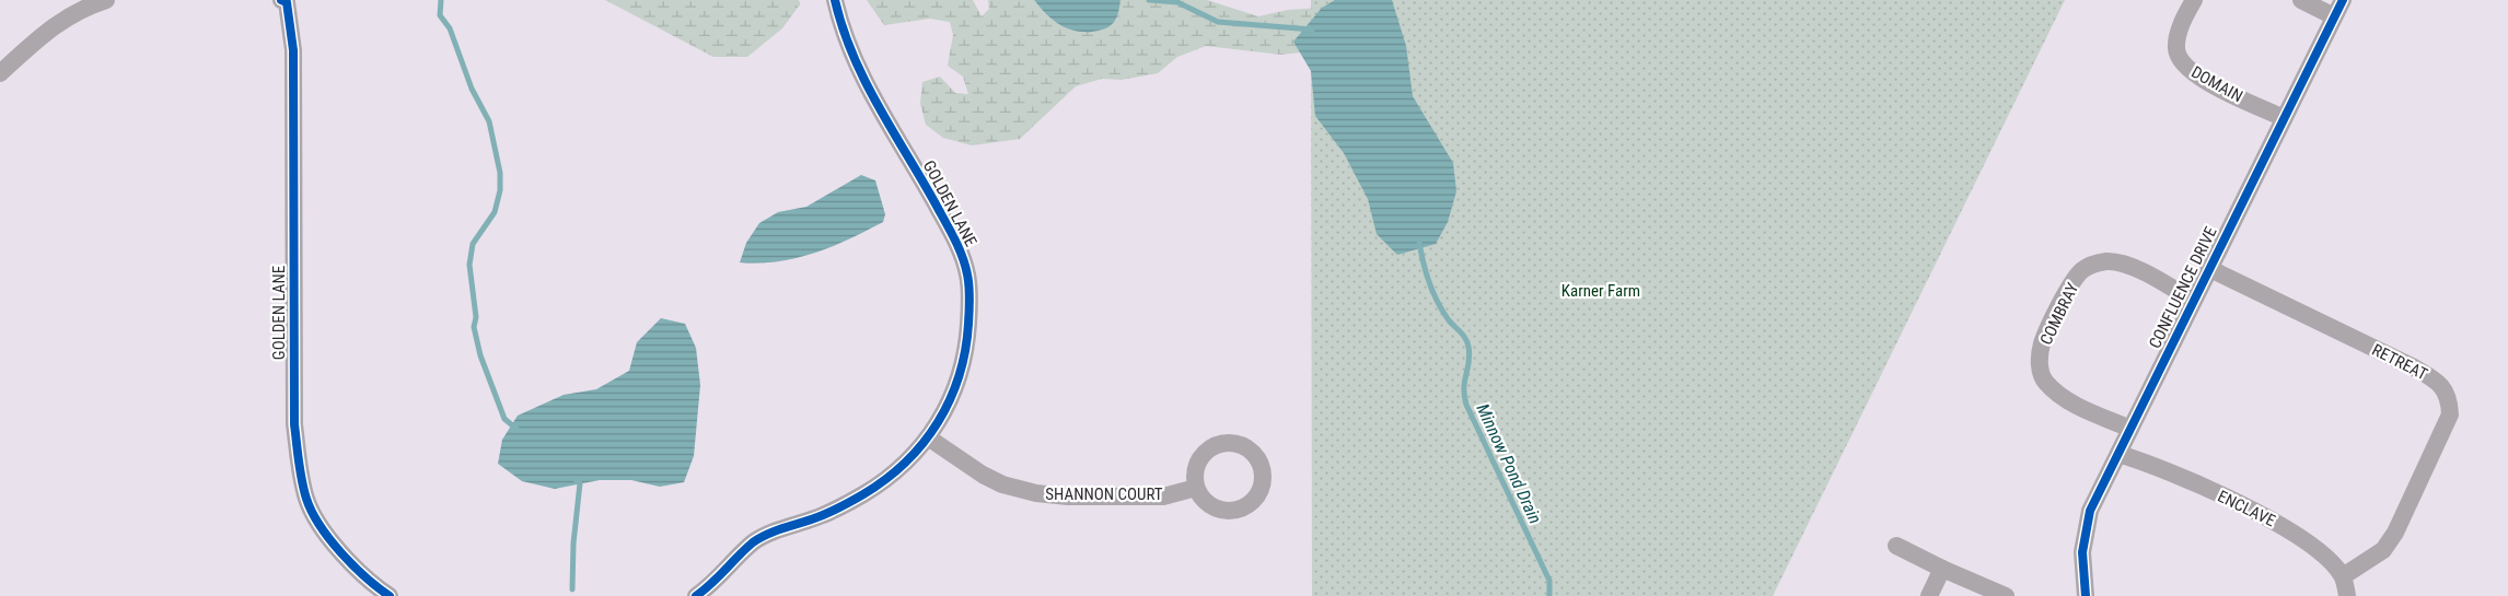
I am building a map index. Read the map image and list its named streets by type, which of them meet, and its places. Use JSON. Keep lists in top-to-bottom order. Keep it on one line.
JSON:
{"streets":{"street":["DOMAIN","GOLDEN LANE","CONFLUENCE DRIVE","COMBRAY","RETREAT","SHANNON COURT","ENCLAVE"]},"crossings":[["DOMAIN","CONFLUENCE DRIVE"],["GOLDEN LANE","SHANNON COURT"],["CONFLUENCE DRIVE","COMBRAY"],["CONFLUENCE DRIVE","RETREAT"],["CONFLUENCE DRIVE","ENCLAVE"],["RETREAT","ENCLAVE"]],"water":["Minnow Pond Drain"],"parks":["Karner Farm"]}
